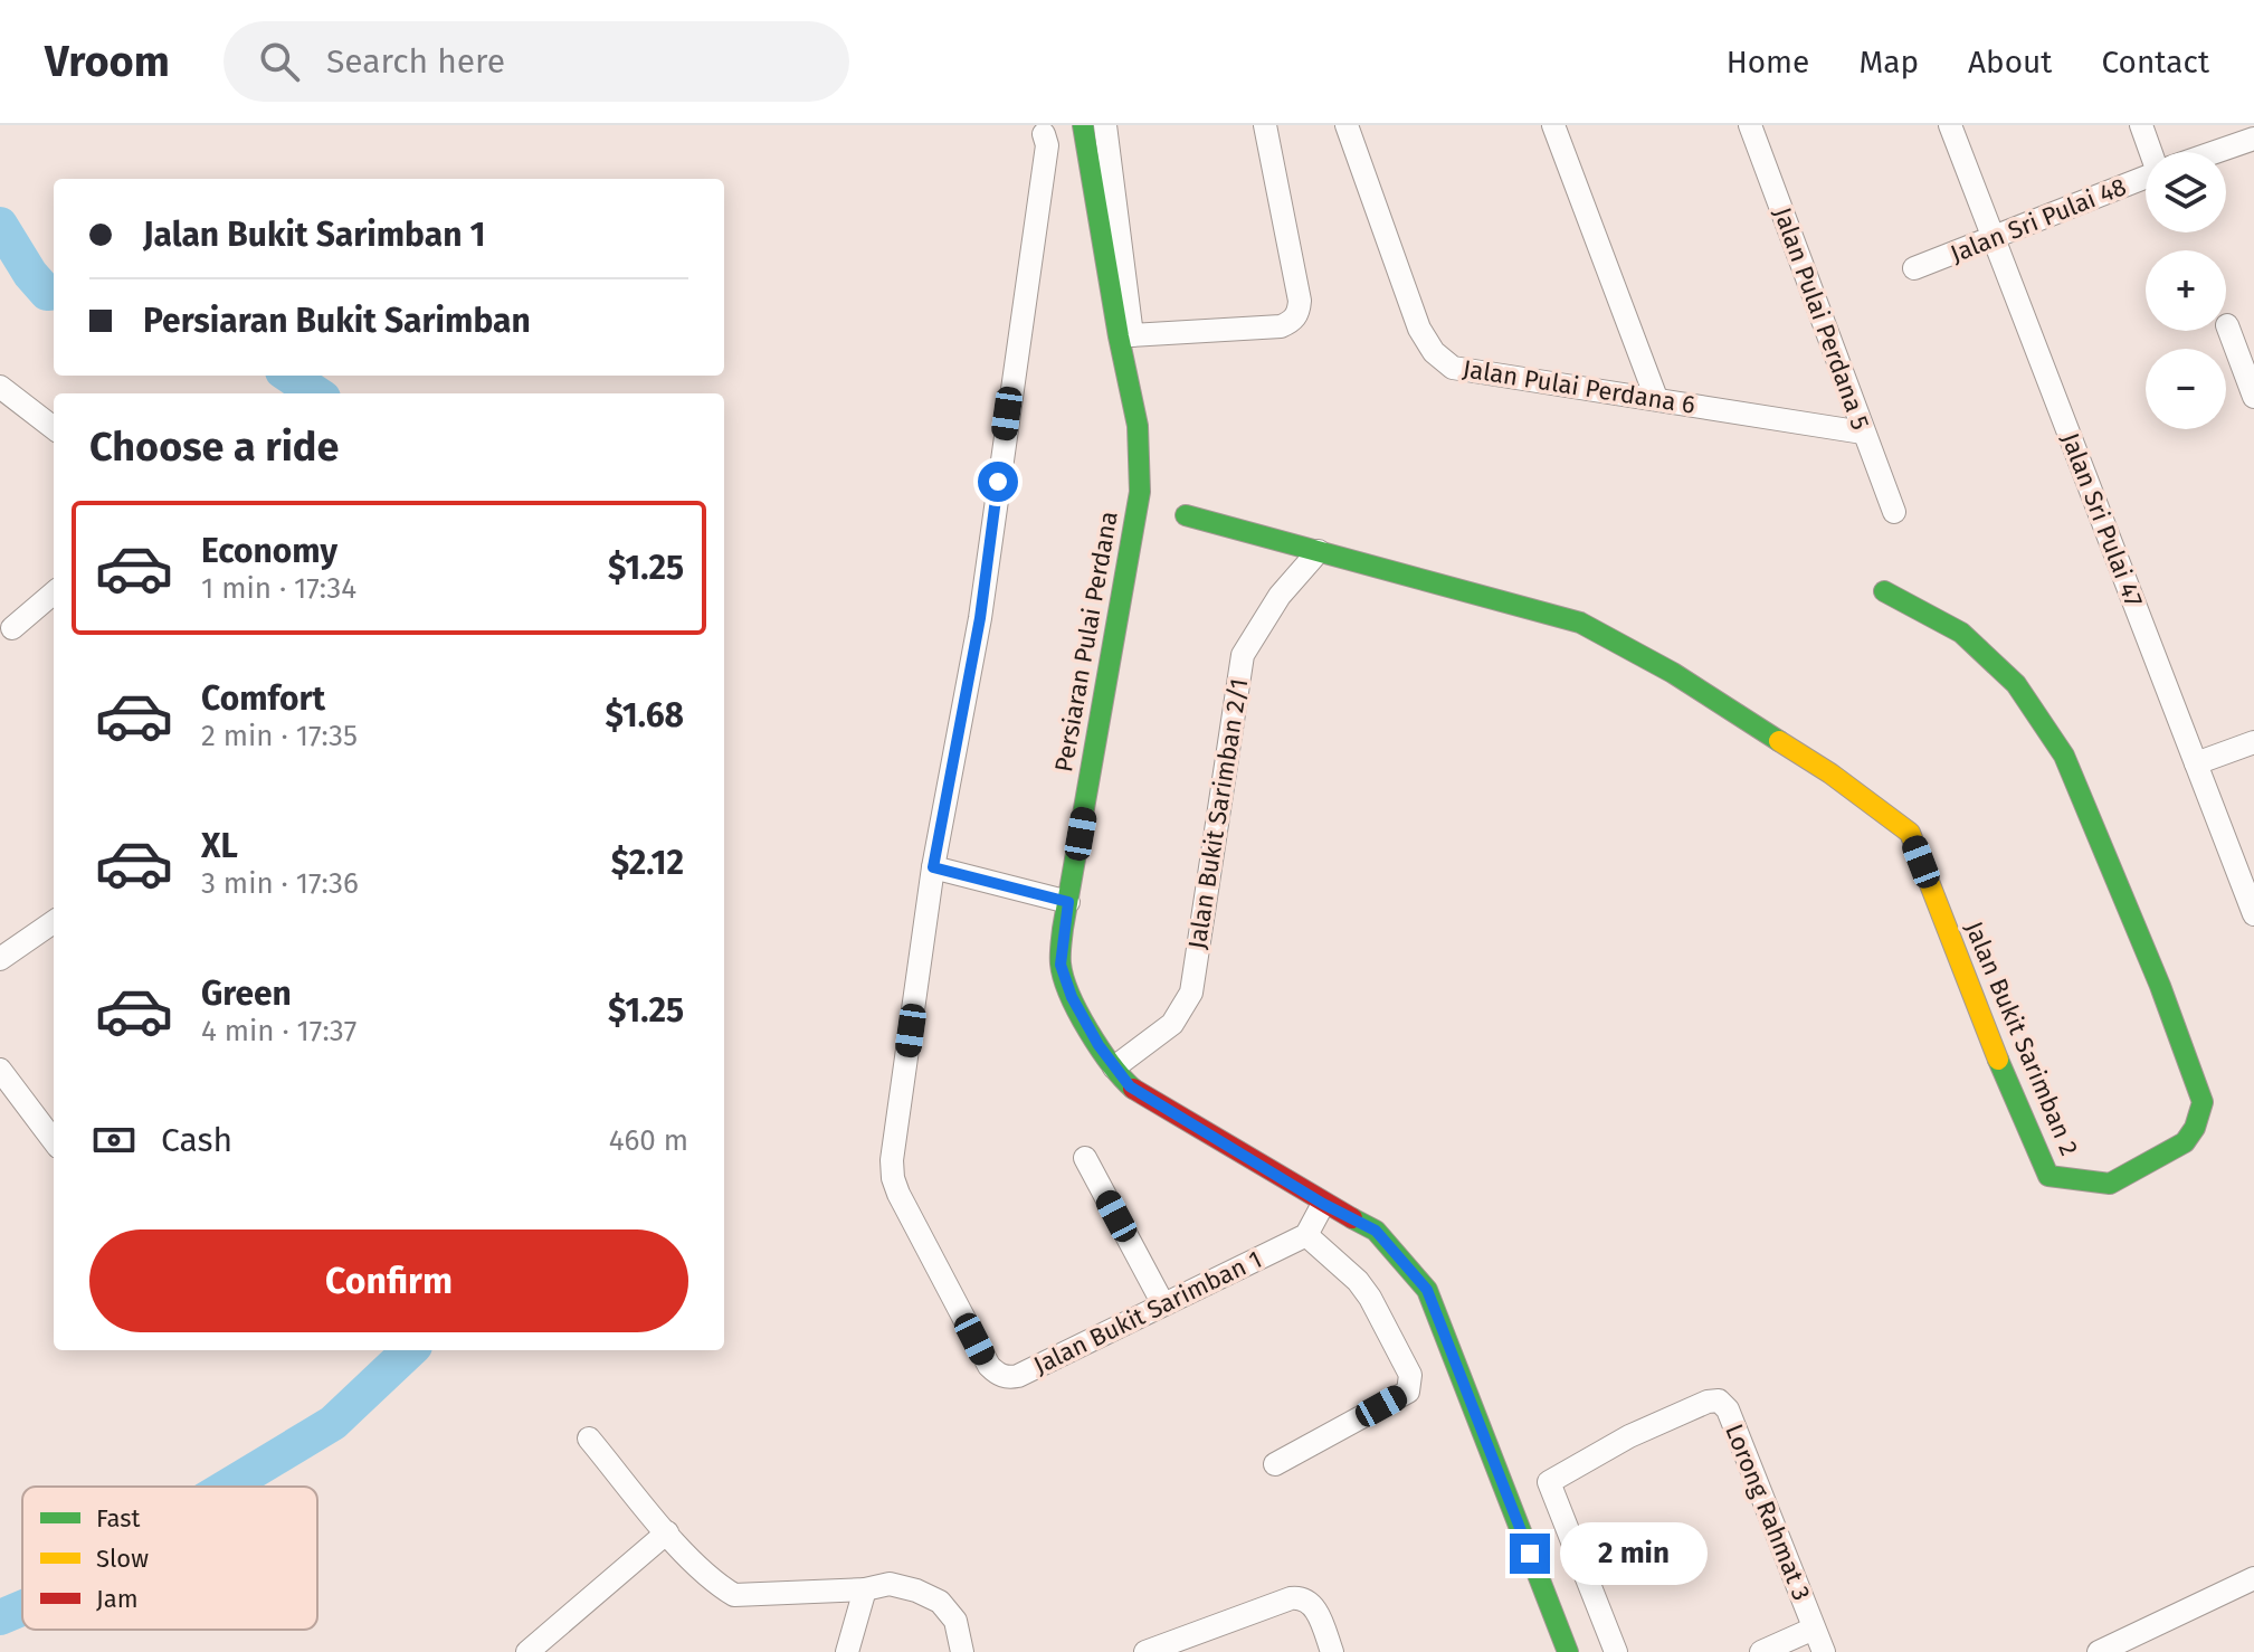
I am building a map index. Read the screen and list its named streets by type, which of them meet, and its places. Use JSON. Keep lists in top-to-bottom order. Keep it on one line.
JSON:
{"streets":{"street":["Jalan Sri Pulai 48","Jalan Pulai Perdana 5","Jalan Pulai Perdana 6","Jalan Sri Pulai 47","Persiaran Pulai Perdana","Jalan Bukit Sarimban 2/1","Jalan Bukit Sarimban 2","Jalan Bukit Sarimban 1","Lorong Rahmat 3"]},"crossings":[["Jalan Sri Pulai 48","Jalan Sri Pulai 47"],["Jalan Pulai Perdana 5","Jalan Pulai Perdana 6"],["Persiaran Pulai Perdana","Jalan Bukit Sarimban 2/1"],["Jalan Bukit Sarimban 2/1","Jalan Bukit Sarimban 2"]],"legend":["Fast","Slow","Jam"],"page":{"header":"Vroom","search":"Search here","nav":["Home","Map","About","Contact"],"map_buttons":["+","−"],"banner":["Jalan Bukit Sarimban 1","Persiaran Bukit Sarimban"],"heading":"Choose a ride","list":[{"name":"Economy","note":"1 min · 17:34","value":"$1.25"},{"name":"Comfort","note":"2 min · 17:35","value":"$1.68"},{"name":"XL","note":"3 min · 17:36","value":"$2.12"},{"name":"Green","note":"4 min · 17:37","value":"$1.25"}],"pay":["Cash","460 m"],"buttons":"Confirm","bubble":"2 min"}}
